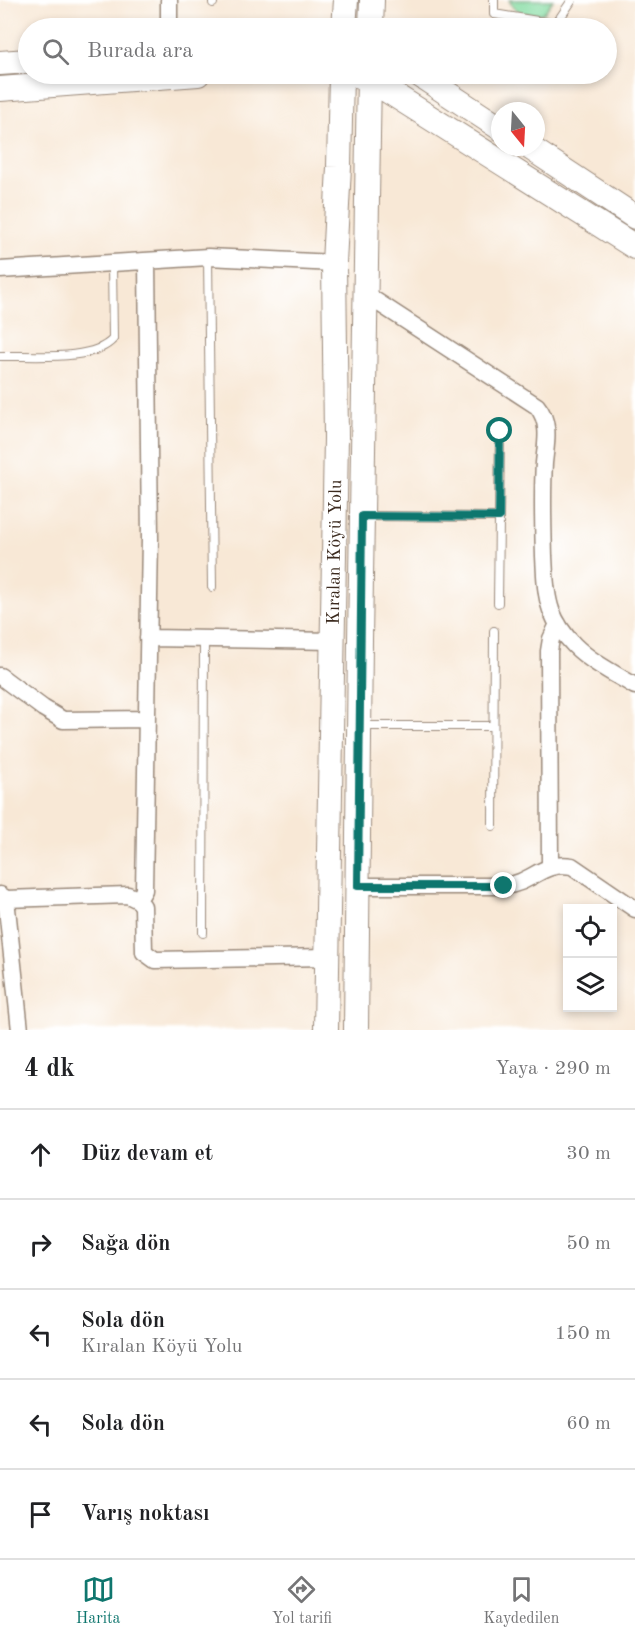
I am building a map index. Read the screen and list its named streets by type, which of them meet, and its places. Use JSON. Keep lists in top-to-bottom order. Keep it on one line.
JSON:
{"streets":{"street":["Kıralan Köyü Yolu"]},"north":"bottom","page":{"search":"Burada ara","heading":["4 dk","Yaya · 290 m"],"list":[["Düz devam et","30 m"],["Sağa dön","50 m"],["Sola dön","Kıralan Köyü Yolu","150 m"],["Sola dön","60 m"],"Varış noktası"],"nav":["Harita","Yol tarifi","Kaydedilen"]}}
